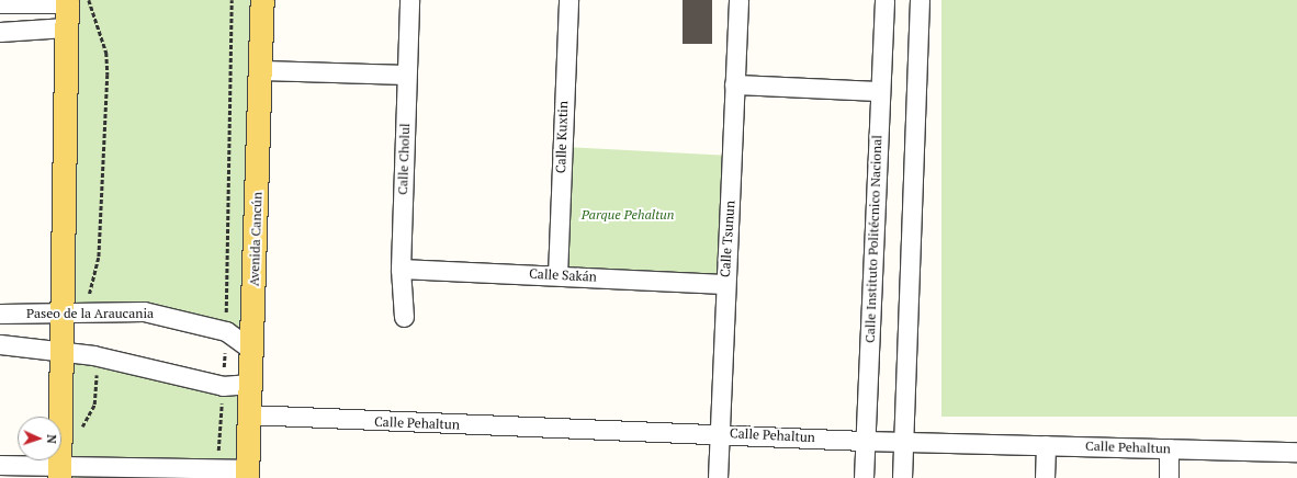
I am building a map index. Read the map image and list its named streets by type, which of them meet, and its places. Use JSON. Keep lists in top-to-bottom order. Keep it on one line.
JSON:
{"streets":{"main road":["Avenida Cancún"],"street":["Calle Kuxtin","Calle Cholul","Calle Tsunun","Calle Instituto Politécnico Nacional","Calle Sakán","Paseo de la Araucania","Calle Pehaltun"]},"crossings":[["Calle Kuxtin","Calle Sakán"],["Calle Cholul","Calle Sakán"],["Avenida Cancún","Paseo de la Araucania"],["Avenida Cancún","Calle Pehaltun"],["Calle Tsunun","Calle Sakán"],["Calle Tsunun","Calle Pehaltun"],["Calle Instituto Politécnico Nacional","Calle Pehaltun"]],"parks":["Parque Pehaltun"],"north":"right"}
